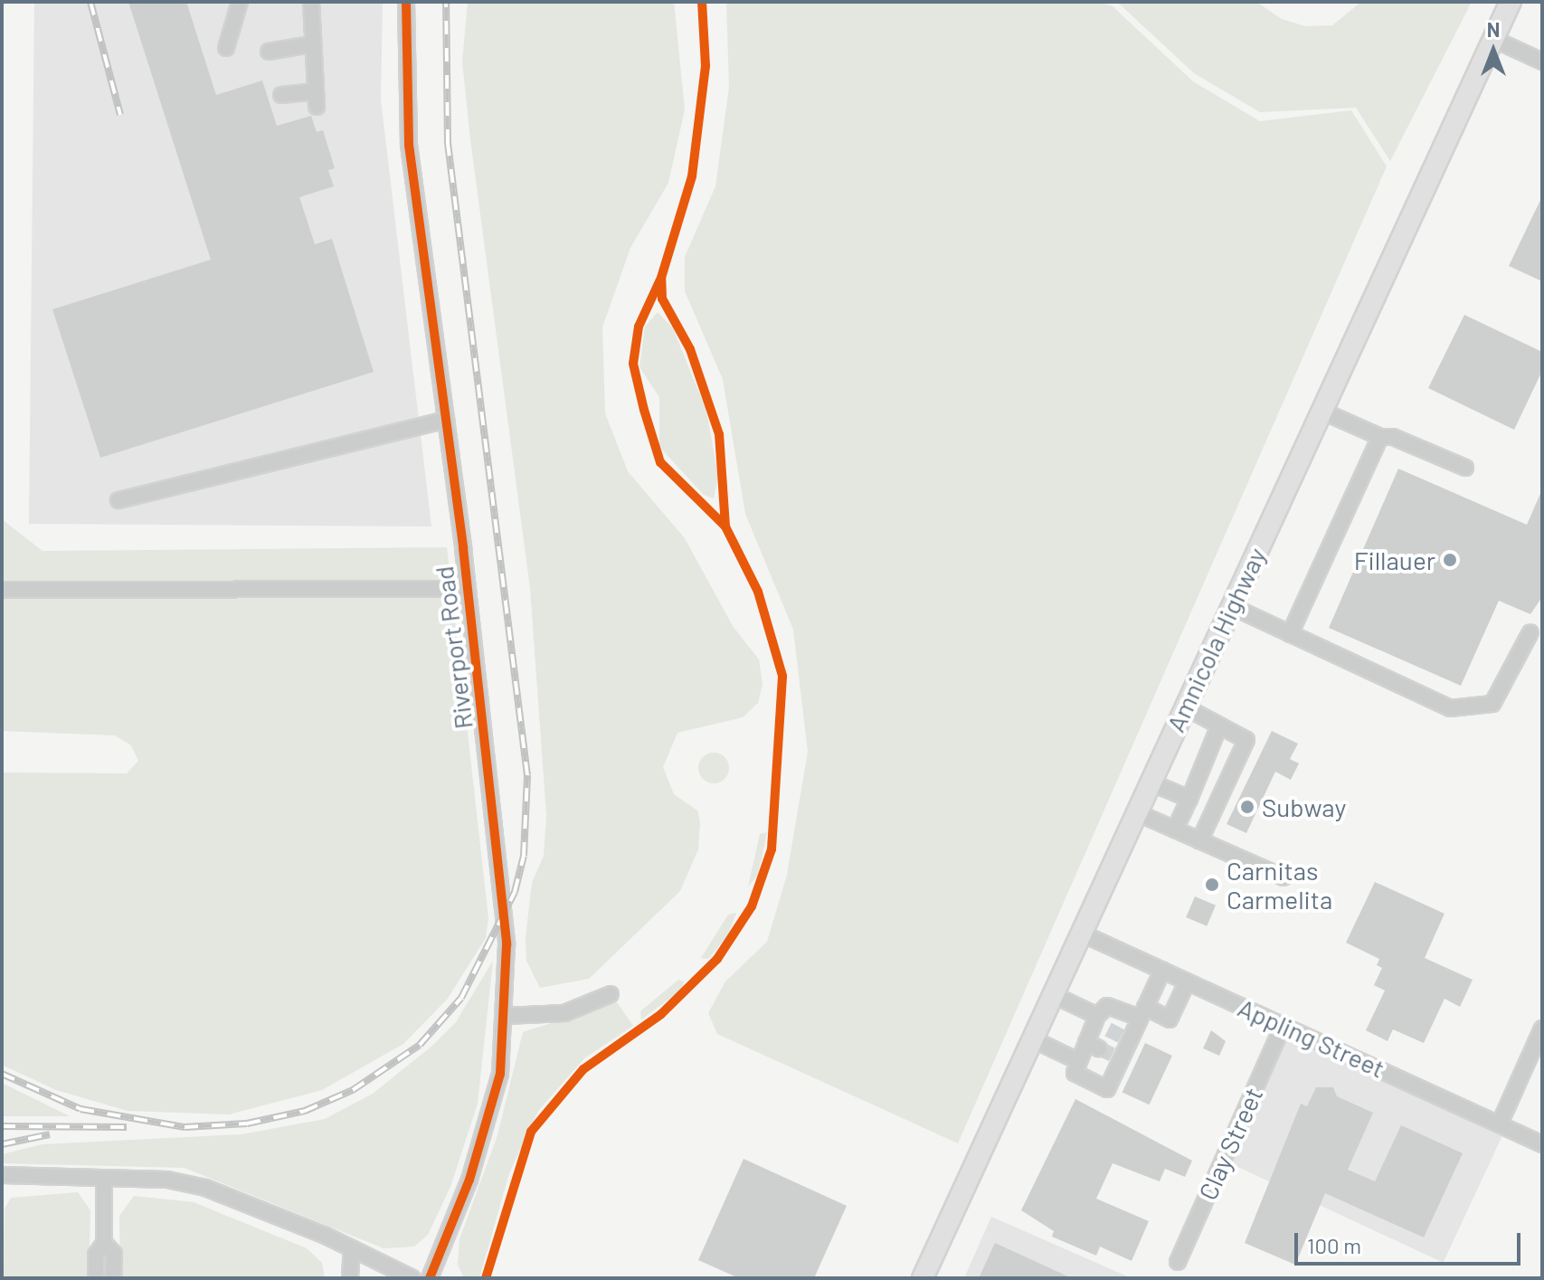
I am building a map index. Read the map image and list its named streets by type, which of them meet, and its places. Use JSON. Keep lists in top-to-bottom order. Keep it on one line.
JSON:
{"streets":{"main road":["Amnicola Highway"],"street":["Riverport Road","Appling Street","Clay Street"]},"crossings":[["Amnicola Highway","Appling Street"],["Appling Street","Clay Street"]],"places":["Fillauer","Subway","Carnitas Carmelita"],"scale_bar":"100 m","north":"top"}
